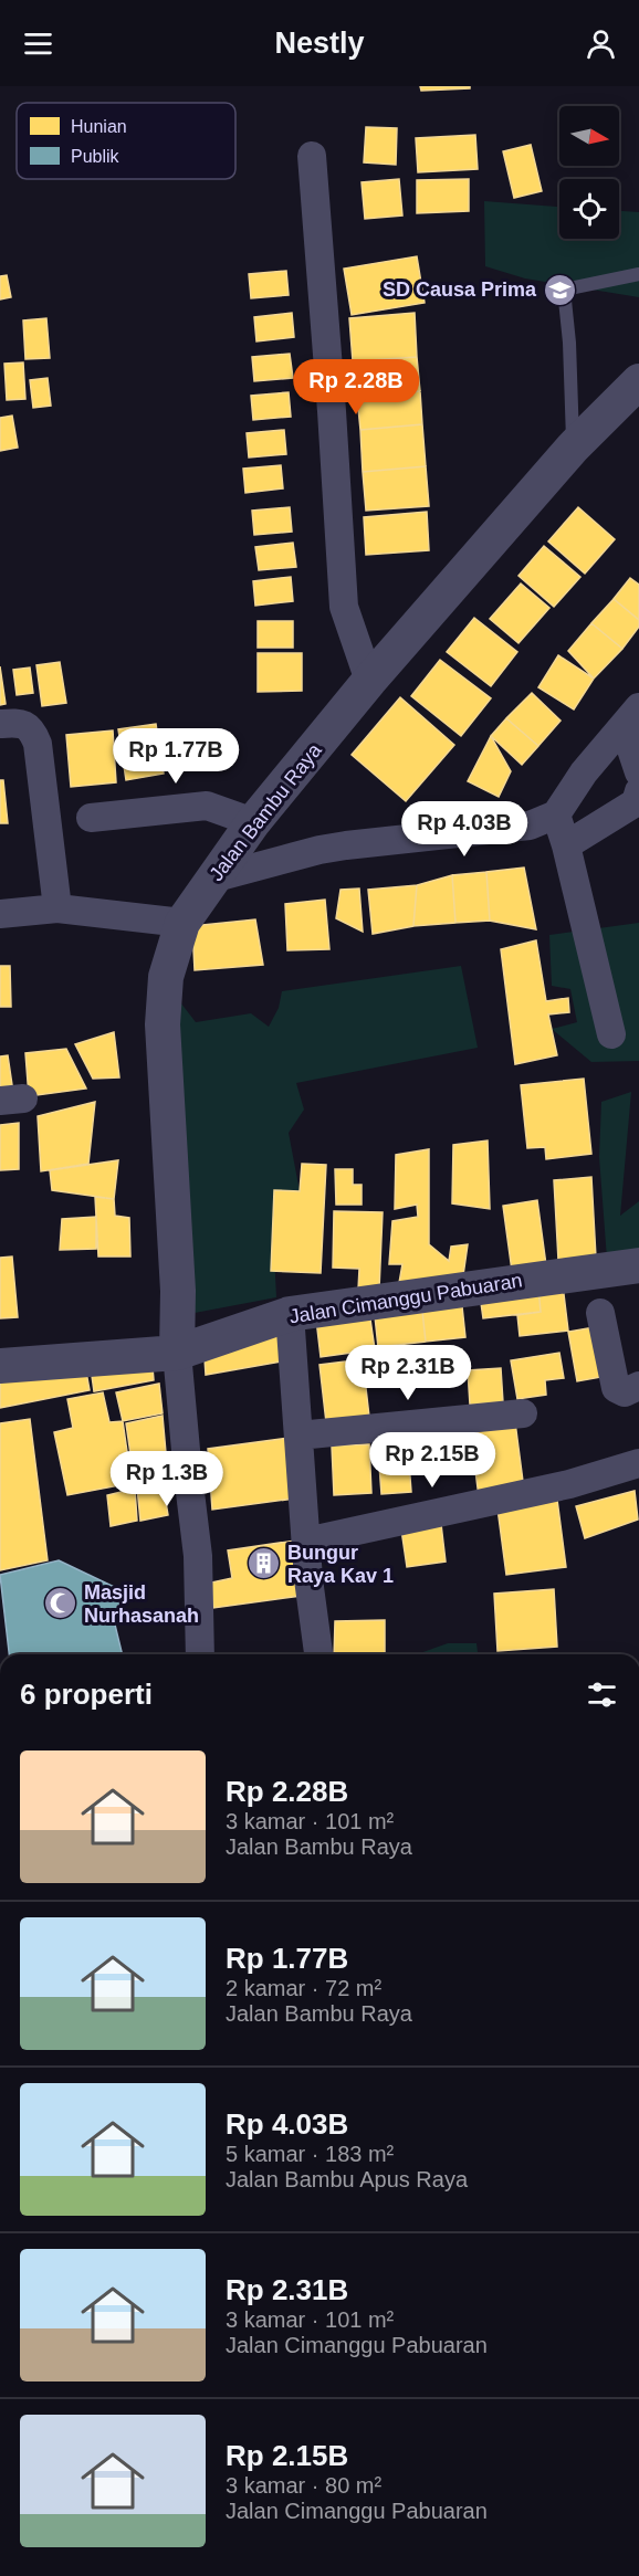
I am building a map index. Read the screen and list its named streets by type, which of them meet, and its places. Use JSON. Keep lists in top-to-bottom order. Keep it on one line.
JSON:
{"streets":{"street":["Jalan Bambu Raya","Jalan Cimanggu Pabuaran"]},"crossings":[["Jalan Bambu Raya","Jalan Cimanggu Pabuaran"]],"places":{"school or university":["SD Causa Prima"],"building":["Bungur Raya Kav 1"],"mosque":["Masjid Nurhasanah"]},"legend":["Hunian","Publik"],"north":"right","page":{"header":"Nestly","price":["Rp 2.28B","Rp 1.77B","Rp 4.03B","Rp 2.31B","Rp 2.15B","Rp 1.3B"],"heading":"6 properti","list":[{"name":"Rp 2.28B","note":"3 kamar · 101 m² · Jalan Bambu Raya"},{"name":"Rp 1.77B","note":"2 kamar · 72 m² · Jalan Bambu Raya"},{"name":"Rp 4.03B","note":"5 kamar · 183 m² · Jalan Bambu Apus Raya"},{"name":"Rp 2.31B","note":"3 kamar · 101 m² · Jalan Cimanggu Pabuaran"},{"name":"Rp 2.15B","note":"3 kamar · 80 m² · Jalan Cimanggu Pabuaran"}]}}
